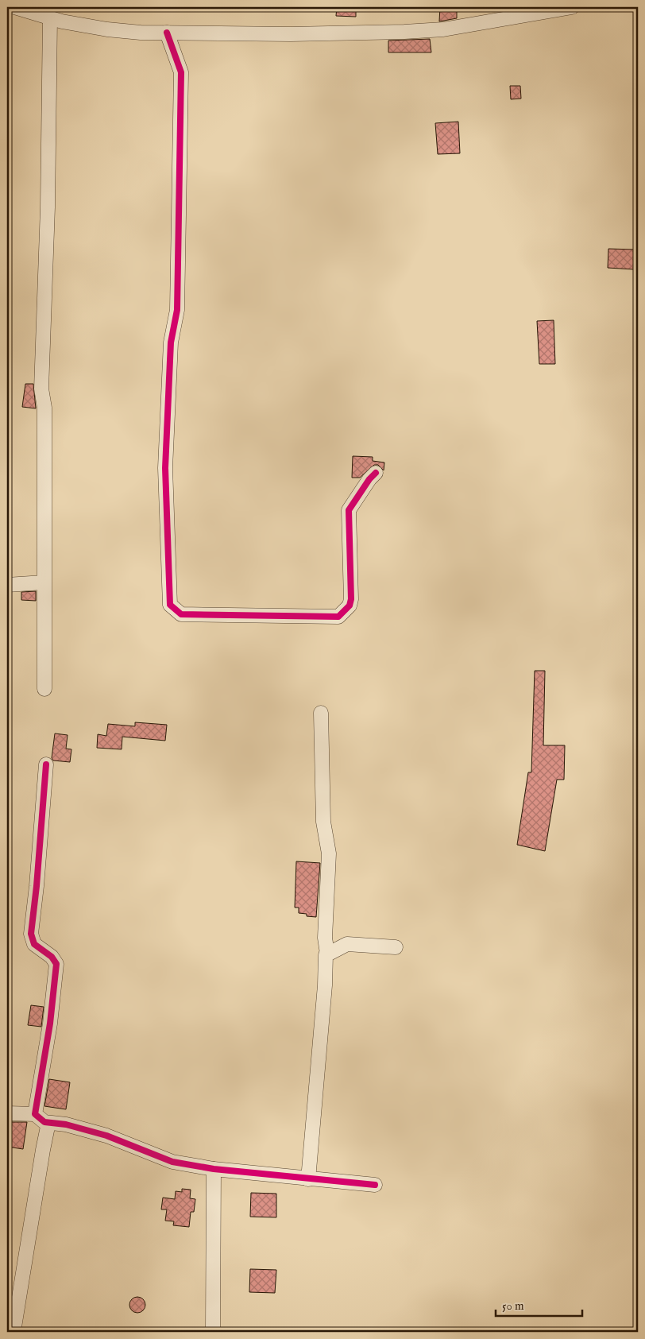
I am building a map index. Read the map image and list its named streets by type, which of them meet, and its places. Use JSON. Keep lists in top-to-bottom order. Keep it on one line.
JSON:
{"scale_bar":"50 m"}
